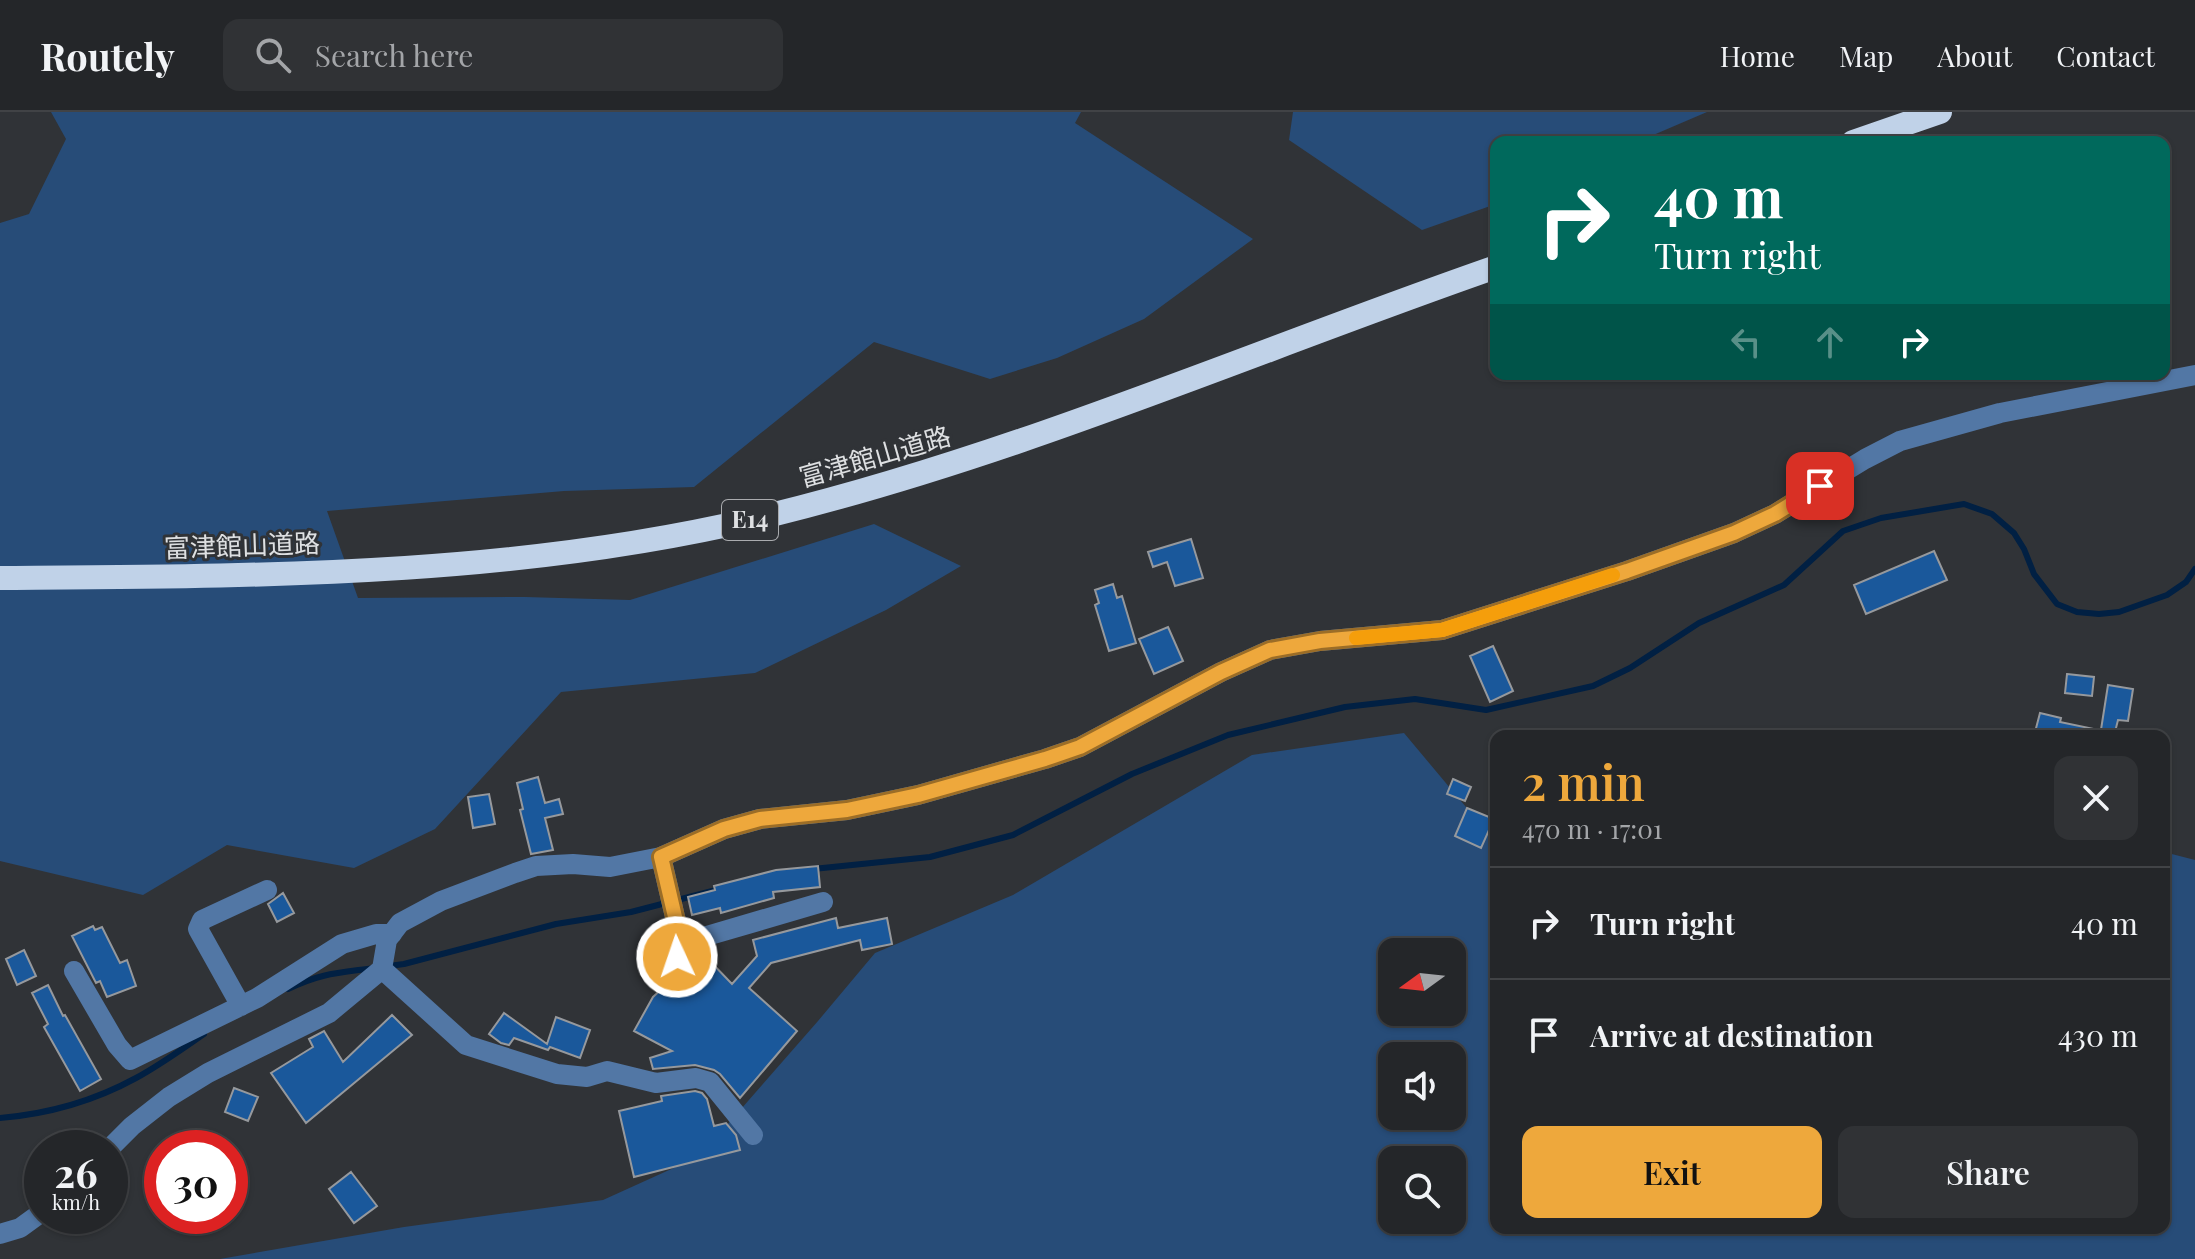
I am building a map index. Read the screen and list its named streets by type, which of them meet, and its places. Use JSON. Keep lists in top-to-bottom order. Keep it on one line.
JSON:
{"streets":{"highway":["富津館山道路","E14"]},"north":"left","page":{"header":"Routely","search":"Search here","nav":["Home","Map","About","Contact"],"turn":["40 m","Turn right"],"heading":["2 min","470 m · 17:01"],"list":[{"name":"Turn right","value":"40 m"},{"name":"Arrive at destination","value":"430 m"}],"buttons":["Exit","Share"],"speed":"26 km/h","limit":"30"}}
